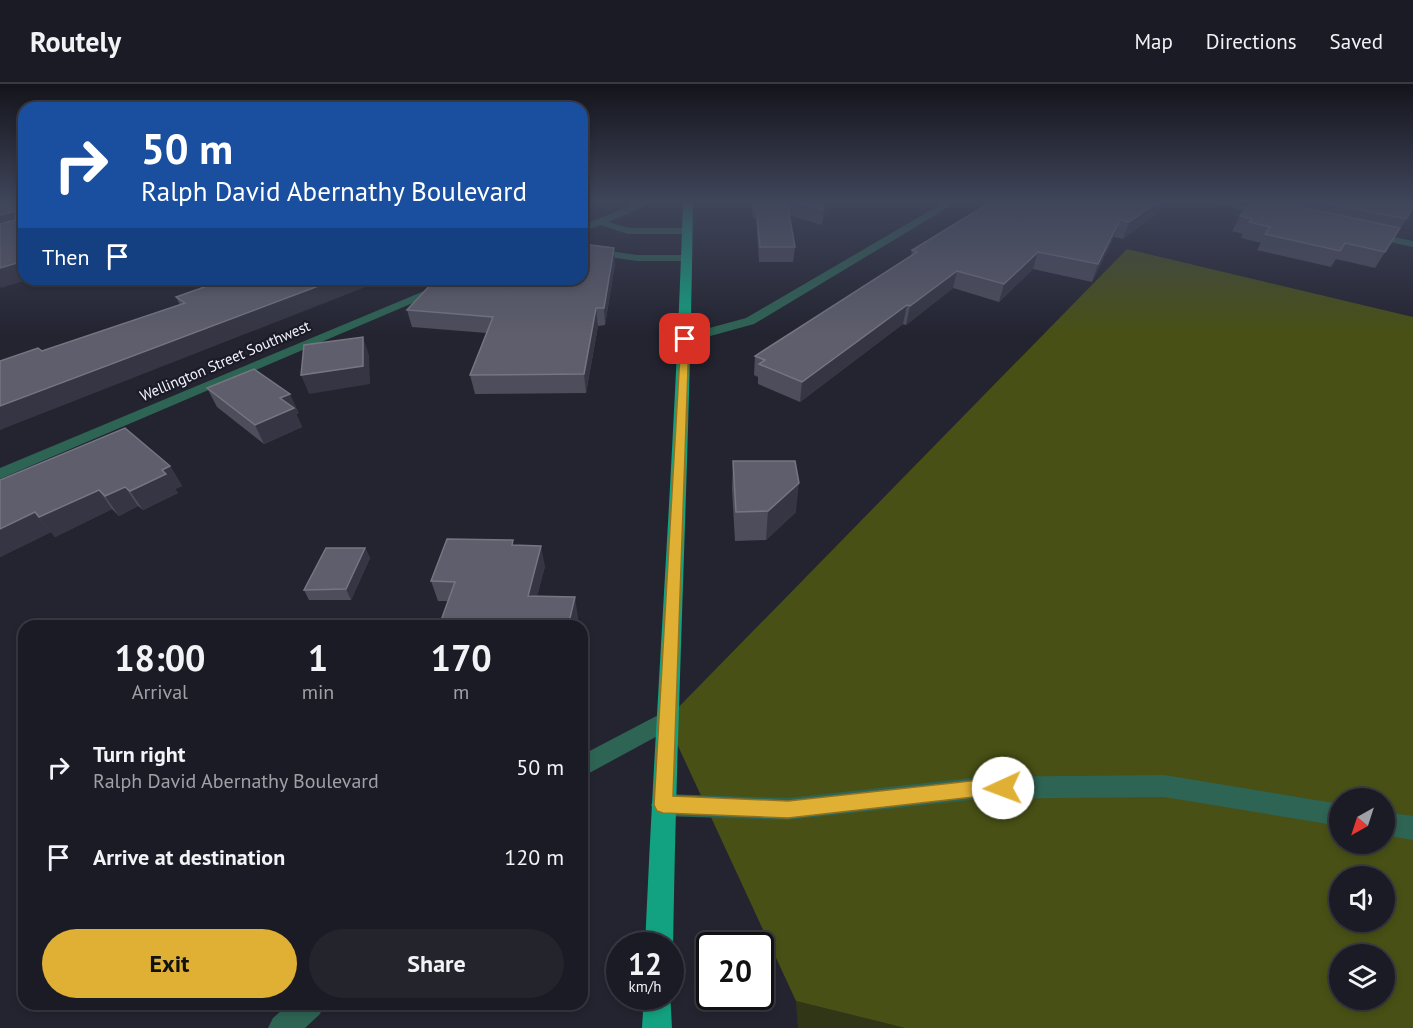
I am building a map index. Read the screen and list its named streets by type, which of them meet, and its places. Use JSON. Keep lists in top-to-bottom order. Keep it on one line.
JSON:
{"streets":{"street":["Wellington Street Southwest"]},"north":"bottom left","page":{"header":"Routely","nav":["Map","Directions","Saved"],"turn":["50 m","Ralph David Abernathy Boulevard"],"then":"Then","eta":["18:00","Arrival","1","min","170","m"],"list":[{"name":"Turn right","note":"Ralph David Abernathy Boulevard","value":"50 m"},{"name":"Arrive at destination","value":"120 m"}],"buttons":["Exit","Share"],"speed":"12 km/h","limit":"20"}}
